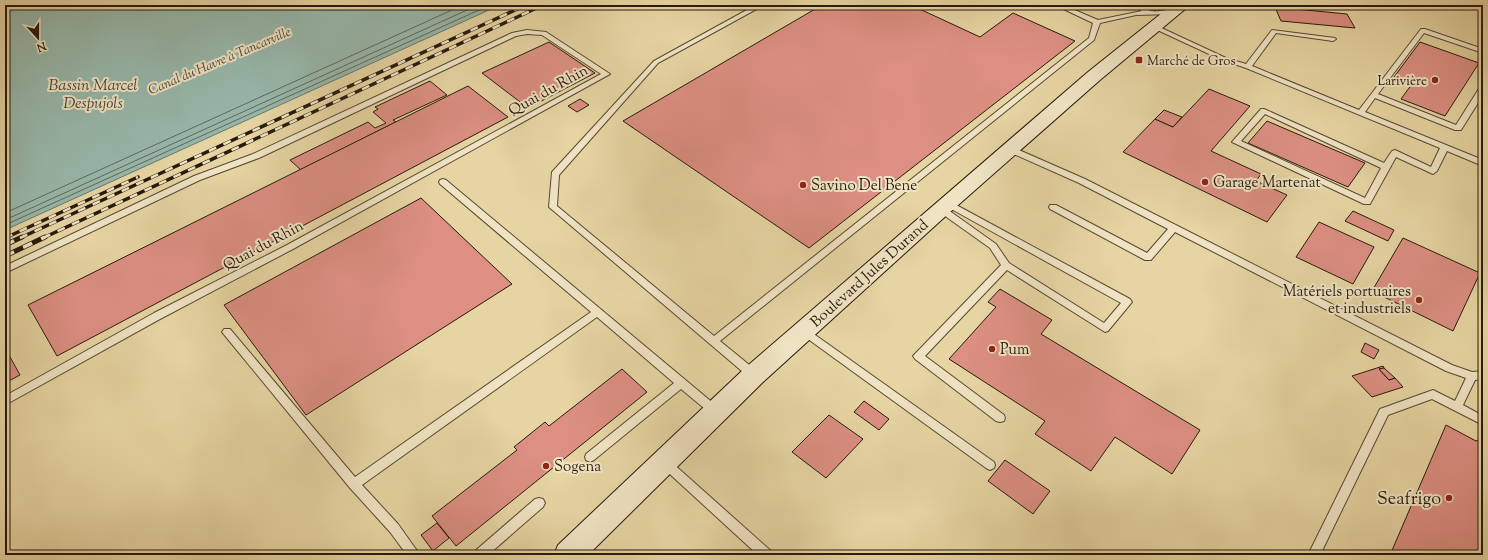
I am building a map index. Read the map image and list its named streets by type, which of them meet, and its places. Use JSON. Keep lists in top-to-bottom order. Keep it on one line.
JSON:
{"streets":{"main road":["Boulevard Jules Durand"],"lane":["Quai du Rhin"]},"water":["Canal du Havre à Tancarville","Bassin Marcel Despujols"],"places":{"transit":["Marché de Gros"],"other":["Larivière","Garage Martenat","Savino Del Bene","Matériels portuaires et industriels","Pum","Sogena","Seafrigo"]},"north":"bottom"}
